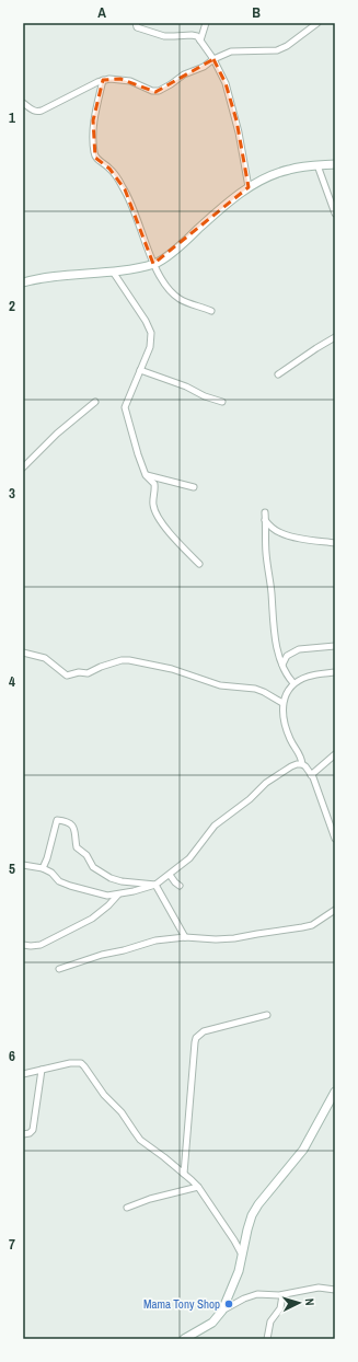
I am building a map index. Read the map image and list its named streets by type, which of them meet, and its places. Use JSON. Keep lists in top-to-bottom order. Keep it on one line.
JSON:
{"places":["Mama Tony Shop"],"north":"right","grid":{"columns":["A","B"],"rows":["1","2","3","4","5","6","7"]}}
